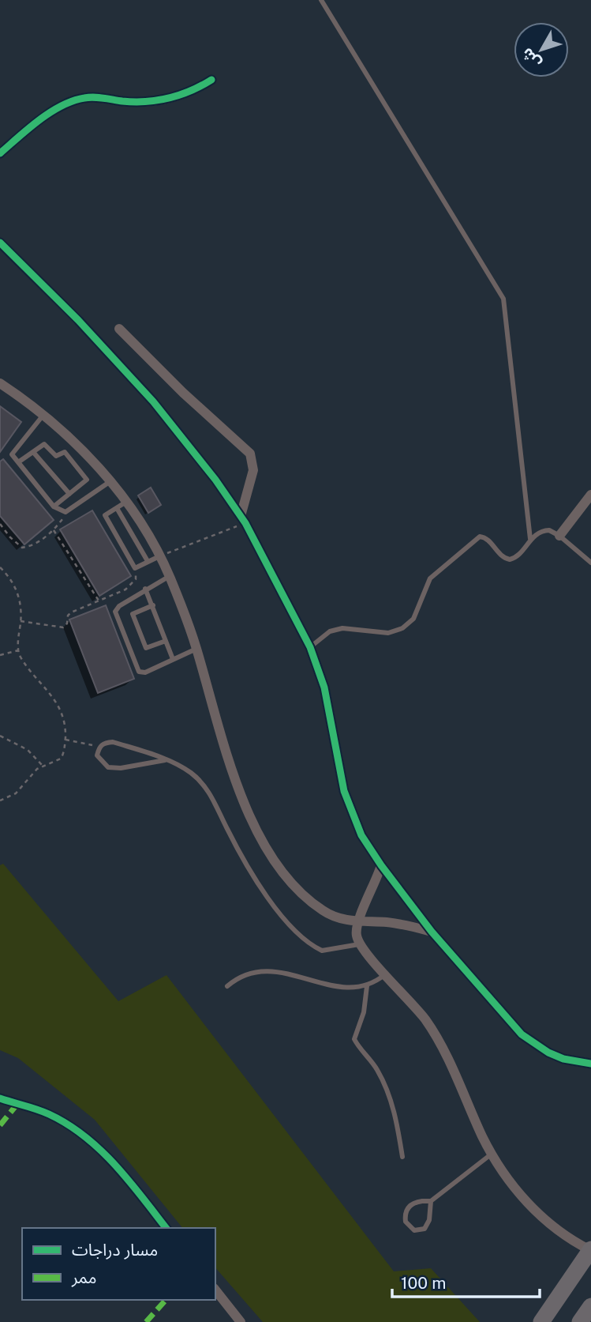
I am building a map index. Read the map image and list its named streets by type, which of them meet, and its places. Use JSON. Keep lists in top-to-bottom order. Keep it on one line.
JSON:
{"legend":["مسار دراجات","ممر"],"scale_bar":"100 m","north":"bottom left"}
